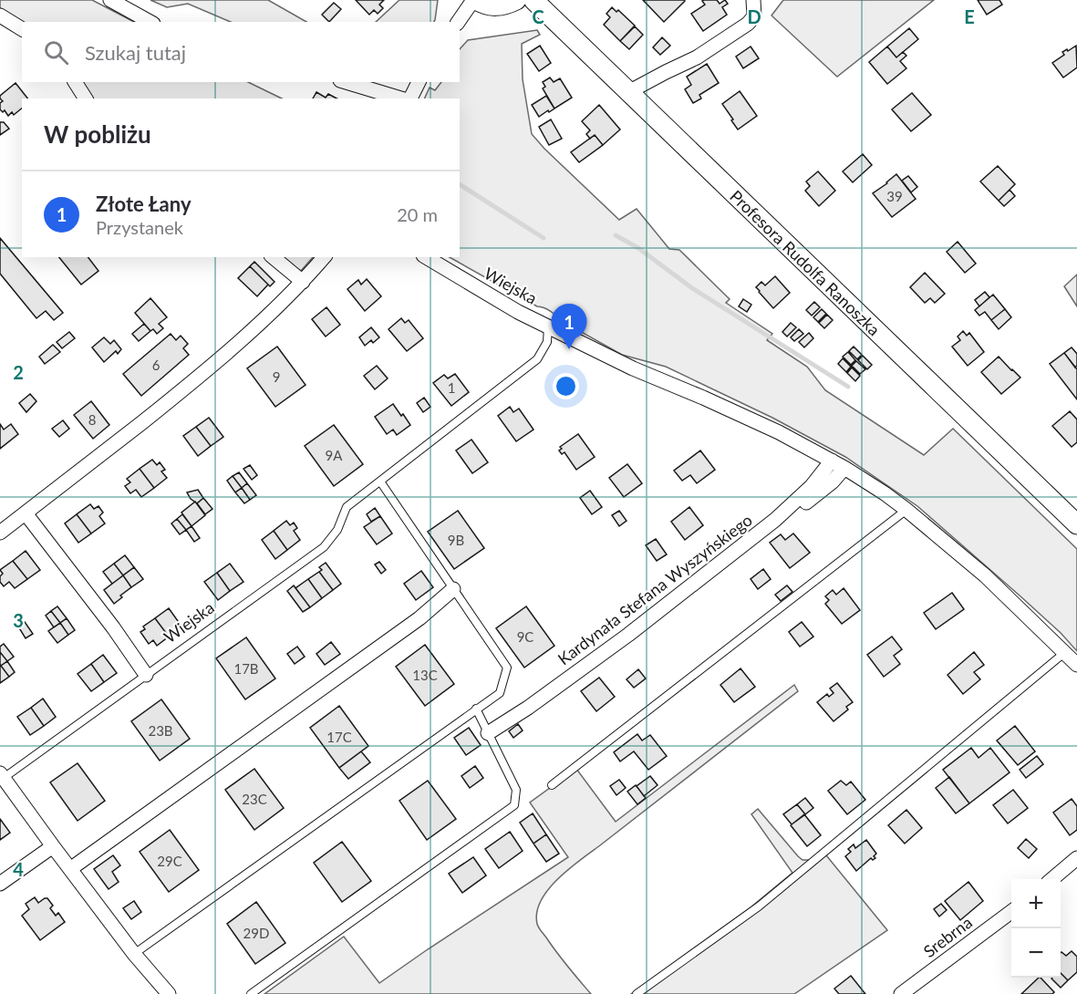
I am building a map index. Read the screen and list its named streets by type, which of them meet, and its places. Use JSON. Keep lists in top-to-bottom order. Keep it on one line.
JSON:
{"streets":{"street":["Profesora Rudolfa Ranoszka","Wiejska","Kardynała Stefana Wyszyńskiego","Srebrna"]},"house_numbers":["39","6","9","1","8","9A","9B","9C","17B","13C","23B","17C","23C","29C","29D"],"page":{"search":"Szukaj tutaj","heading":"W pobliżu","list":[{"mark":"1","name":"Złote Łany","note":"Przystanek","value":"20 m"}],"pins":"1","map_buttons":["+","−"]},"grid":{"columns":["C","D","E"],"rows":["2","3","4"]}}
